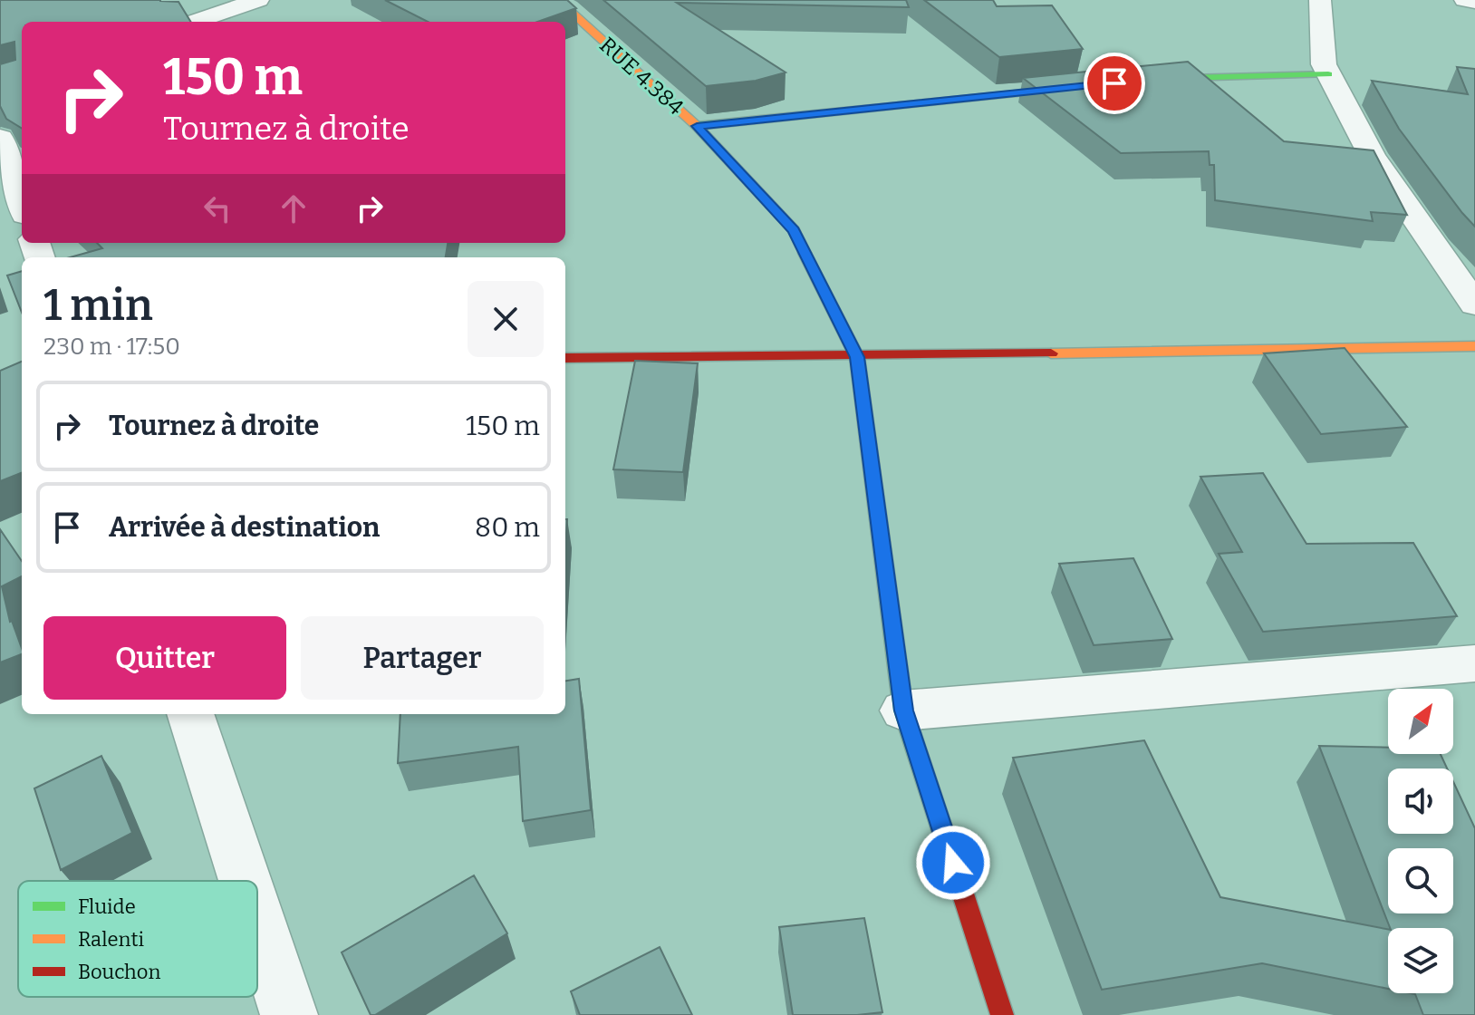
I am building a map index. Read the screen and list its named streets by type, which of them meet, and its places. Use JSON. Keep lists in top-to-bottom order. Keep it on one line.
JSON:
{"streets":{"street":["RUE 4.384"]},"legend":["Fluide","Ralenti","Bouchon"],"north":"top right","page":{"turn":["150 m","Tournez à droite"],"heading":["1 min","230 m · 17:50"],"list":[{"name":"Tournez à droite","value":"150 m"},{"name":"Arrivée à destination","value":"80 m"}],"buttons":["Quitter","Partager"]}}
